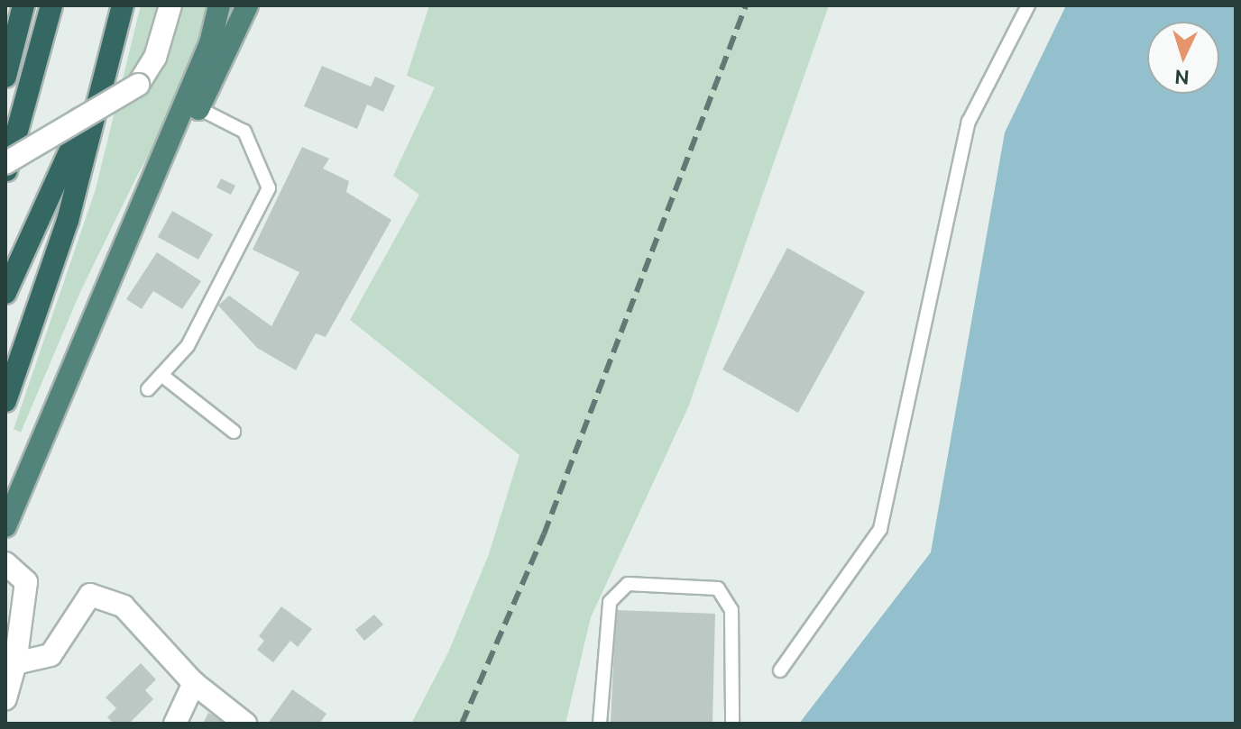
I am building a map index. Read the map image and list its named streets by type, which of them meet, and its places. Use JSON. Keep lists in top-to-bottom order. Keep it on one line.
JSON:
{"north":"bottom"}
